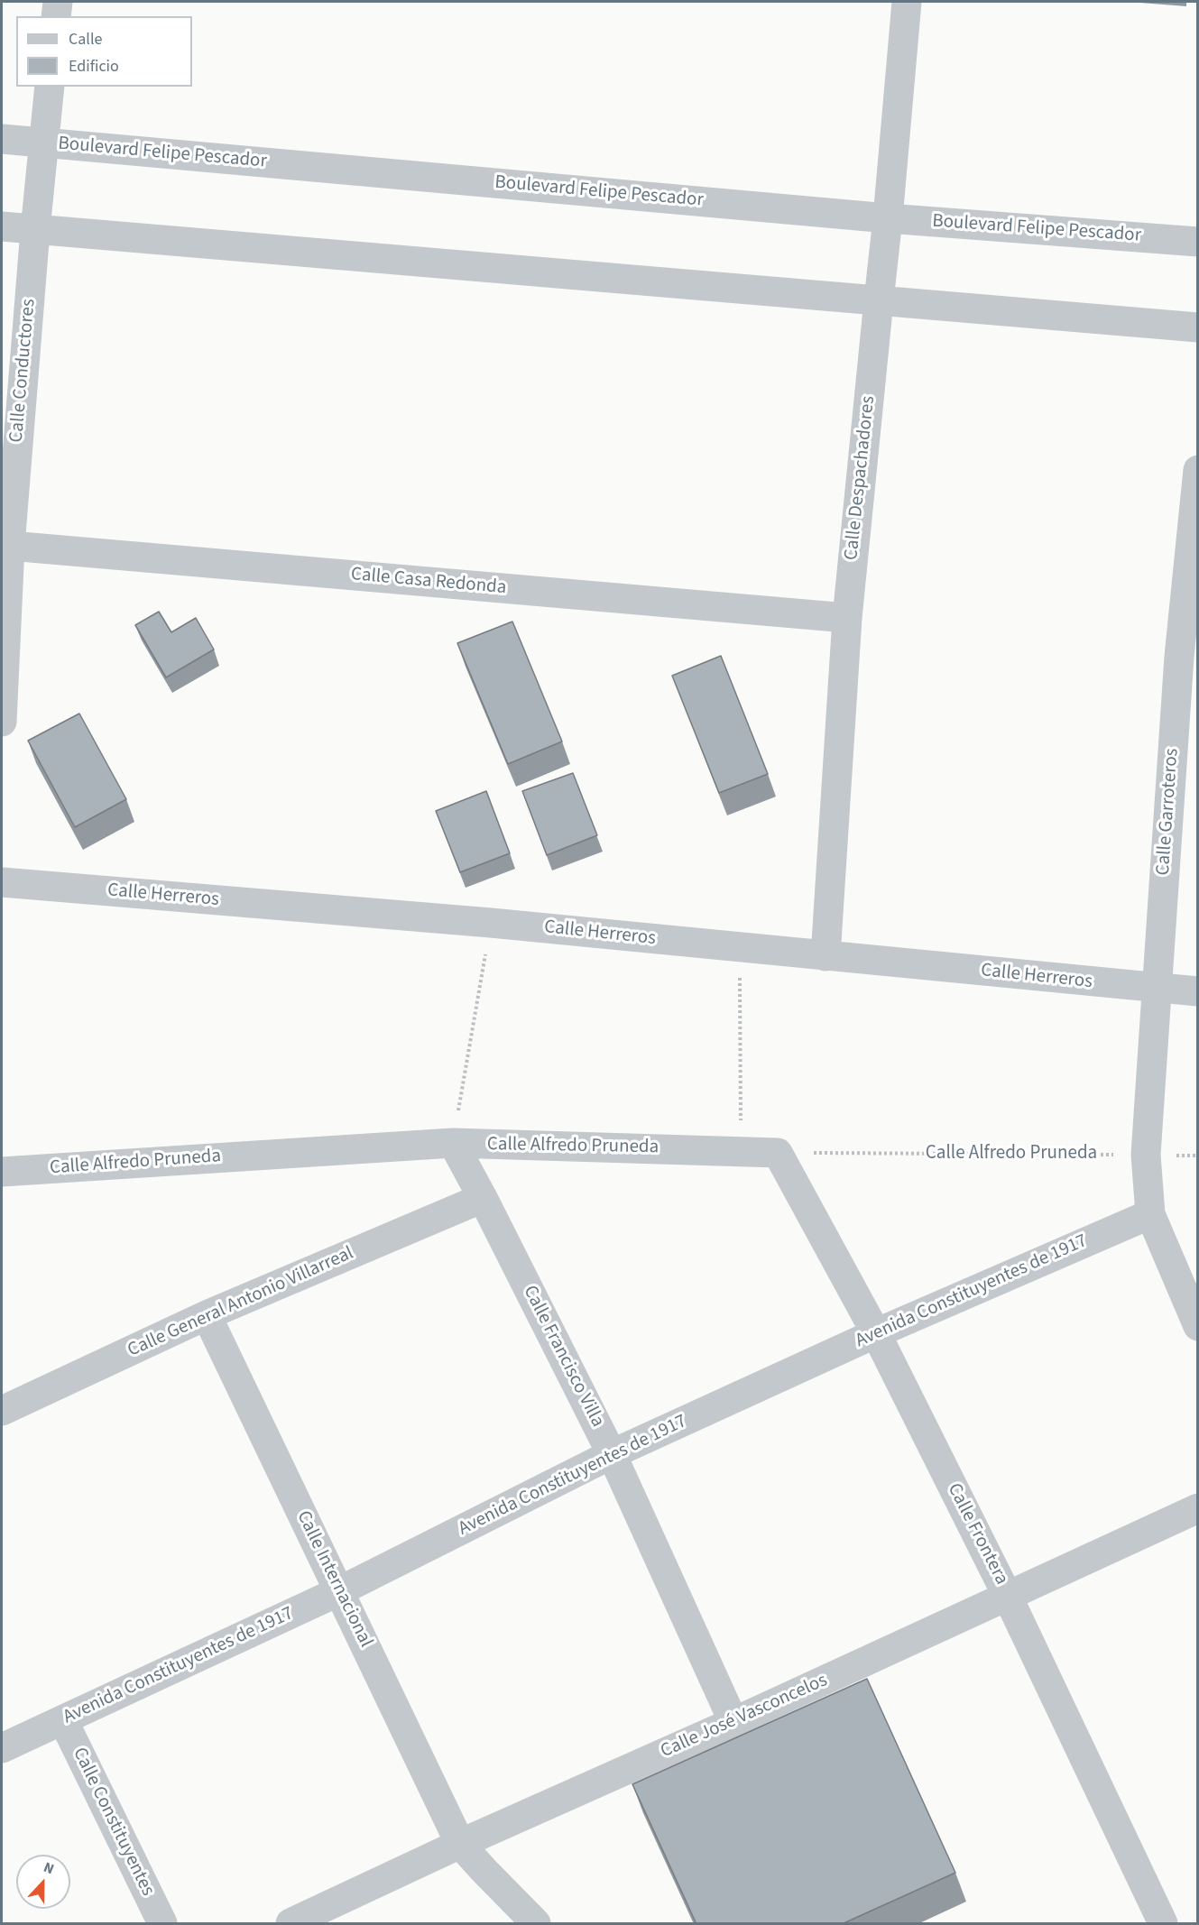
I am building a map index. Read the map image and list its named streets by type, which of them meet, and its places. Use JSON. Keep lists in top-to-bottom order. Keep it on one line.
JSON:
{"streets":{"street":["Boulevard Felipe Pescador","Calle Conductores","Calle Despachadores","Calle Casa Redonda","Calle Garroteros","Calle Herreros","Calle Alfredo Pruneda","Avenida Constituyentes de 1917","Calle General Antonio Villarreal","Calle Francisco Villa","Calle Frontera","Calle Internacional","Calle José Vasconcelos","Calle Constituyentes"]},"crossings":[["Boulevard Felipe Pescador","Calle Conductores"],["Boulevard Felipe Pescador","Calle Despachadores"],["Calle Conductores","Calle Casa Redonda"],["Calle Despachadores","Calle Casa Redonda"],["Calle Despachadores","Calle Herreros"],["Calle Garroteros","Calle Herreros"],["Calle Garroteros","Calle Alfredo Pruneda"],["Calle Garroteros","Avenida Constituyentes de 1917"],["Calle Alfredo Pruneda","Calle Francisco Villa"],["Calle Alfredo Pruneda","Calle Frontera"],["Avenida Constituyentes de 1917","Calle Francisco Villa"],["Avenida Constituyentes de 1917","Calle Frontera"],["Avenida Constituyentes de 1917","Calle Internacional"],["Avenida Constituyentes de 1917","Calle Constituyentes"],["Calle General Antonio Villarreal","Calle Francisco Villa"],["Calle General Antonio Villarreal","Calle Internacional"],["Calle Francisco Villa","Calle José Vasconcelos"],["Calle Frontera","Calle José Vasconcelos"],["Calle Internacional","Calle José Vasconcelos"]],"legend":["Calle","Edificio"],"north":"top"}
